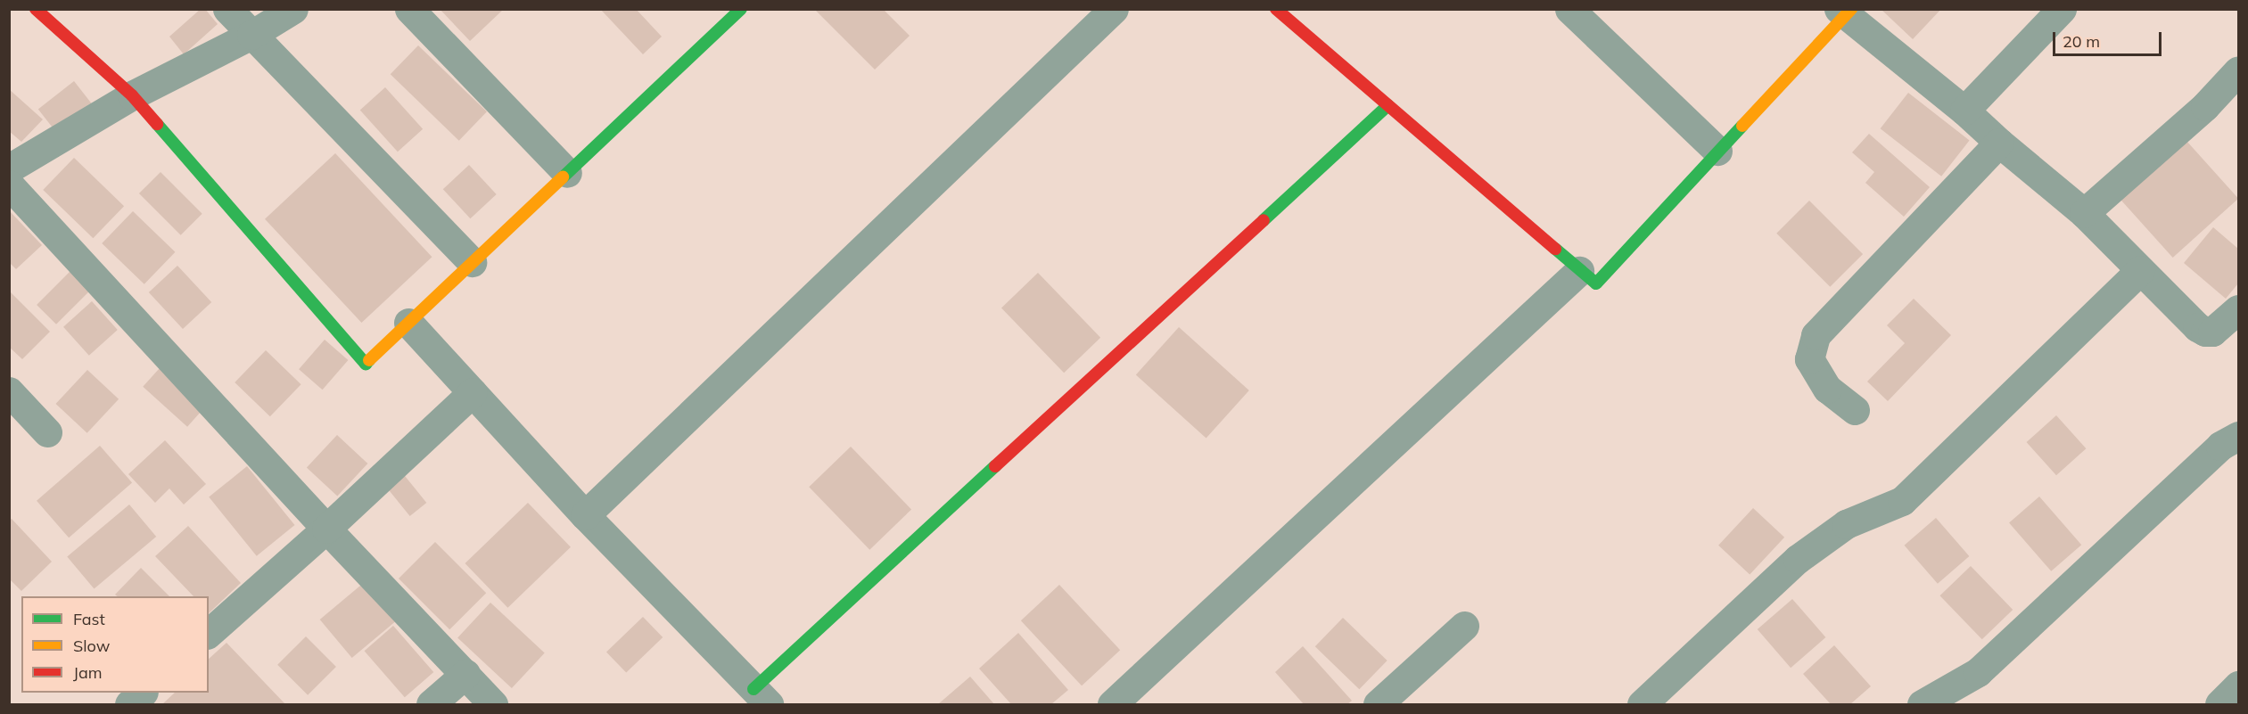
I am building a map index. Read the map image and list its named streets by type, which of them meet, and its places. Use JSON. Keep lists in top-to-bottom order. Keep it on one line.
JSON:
{"legend":["Fast","Slow","Jam"],"scale_bar":"20 m"}
